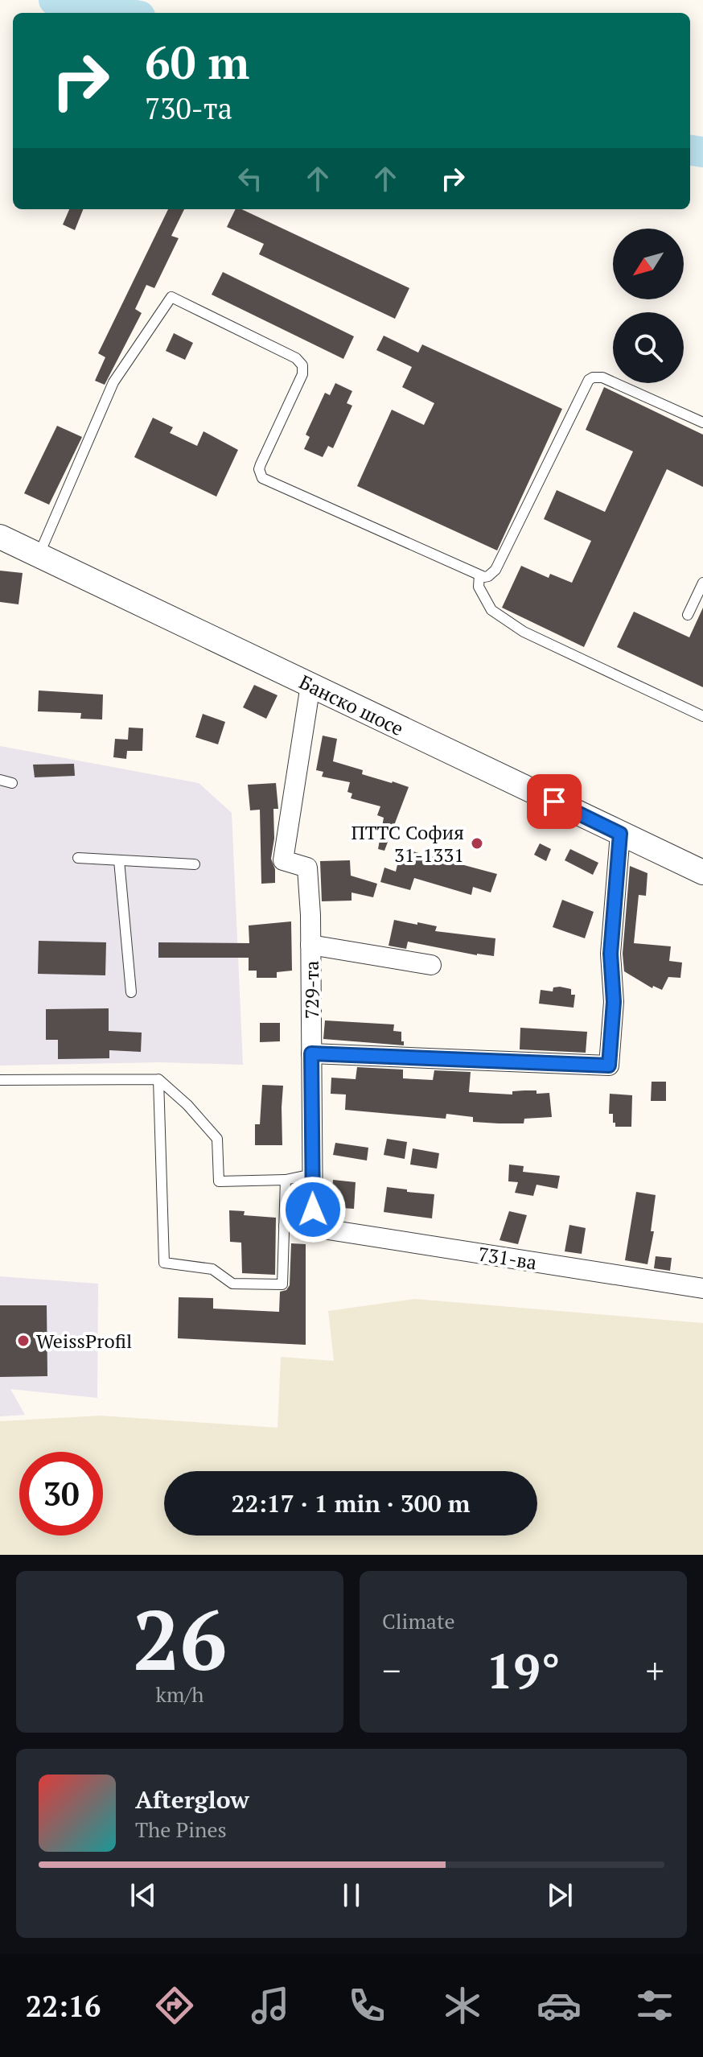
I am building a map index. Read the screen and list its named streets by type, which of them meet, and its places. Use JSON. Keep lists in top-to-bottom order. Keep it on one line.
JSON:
{"streets":{"street":["Банско шосе","729-та","731-ва"]},"crossings":[["Банско шосе","729-та"],["729-та","731-ва"]],"places":["ПТТС София 31-1331","WeissProfil"],"north":"bottom left","page":{"turn":["60 m","730-та"],"limit":"30","trip":"22:17 · 1 min · 300 m","tile":[["26","km/h"],"Climate"],"heat":["−","19°","+"],"song":["Afterglow","The Pines"],"tabs":"22:16"}}
